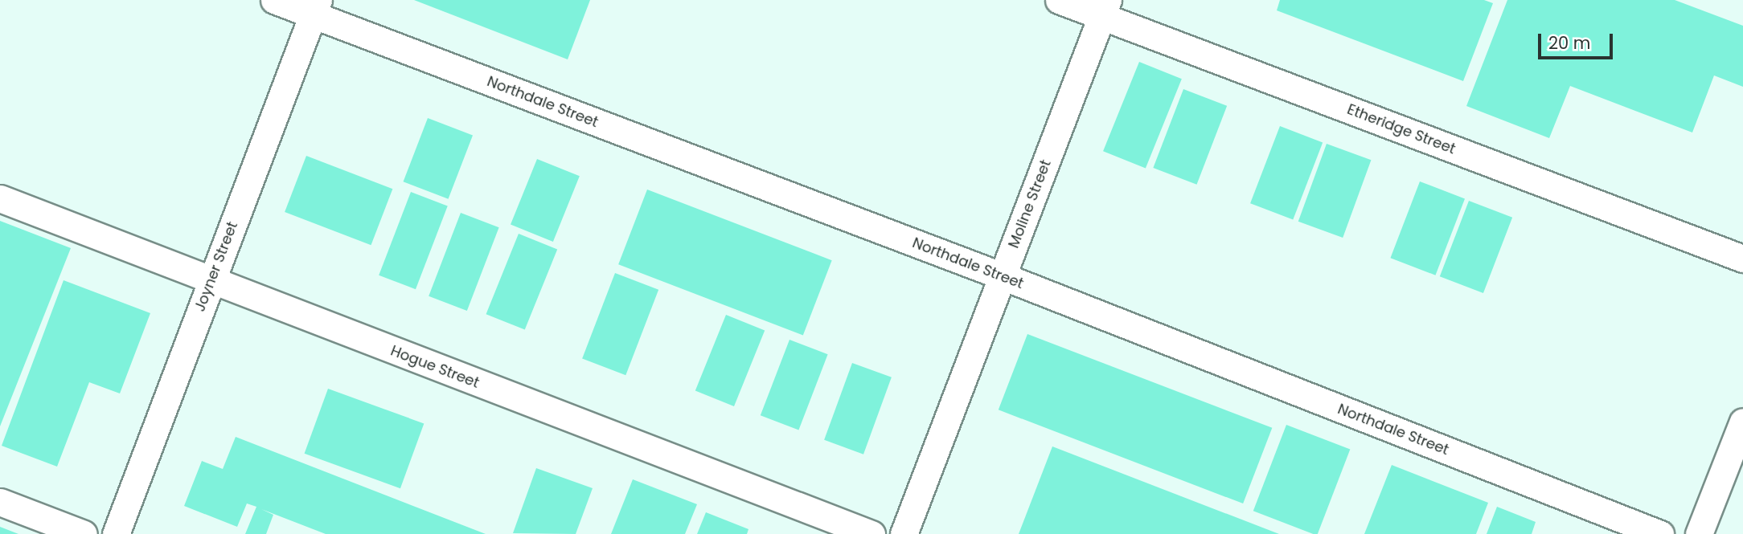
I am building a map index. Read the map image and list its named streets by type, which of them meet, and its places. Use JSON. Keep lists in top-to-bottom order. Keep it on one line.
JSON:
{"streets":{"street":["Northdale Street","Etheridge Street","Moline Street","Joyner Street","Hogue Street"]},"crossings":[["Northdale Street","Moline Street"],["Northdale Street","Joyner Street"],["Etheridge Street","Moline Street"],["Joyner Street","Hogue Street"]],"scale_bar":"20 m"}
